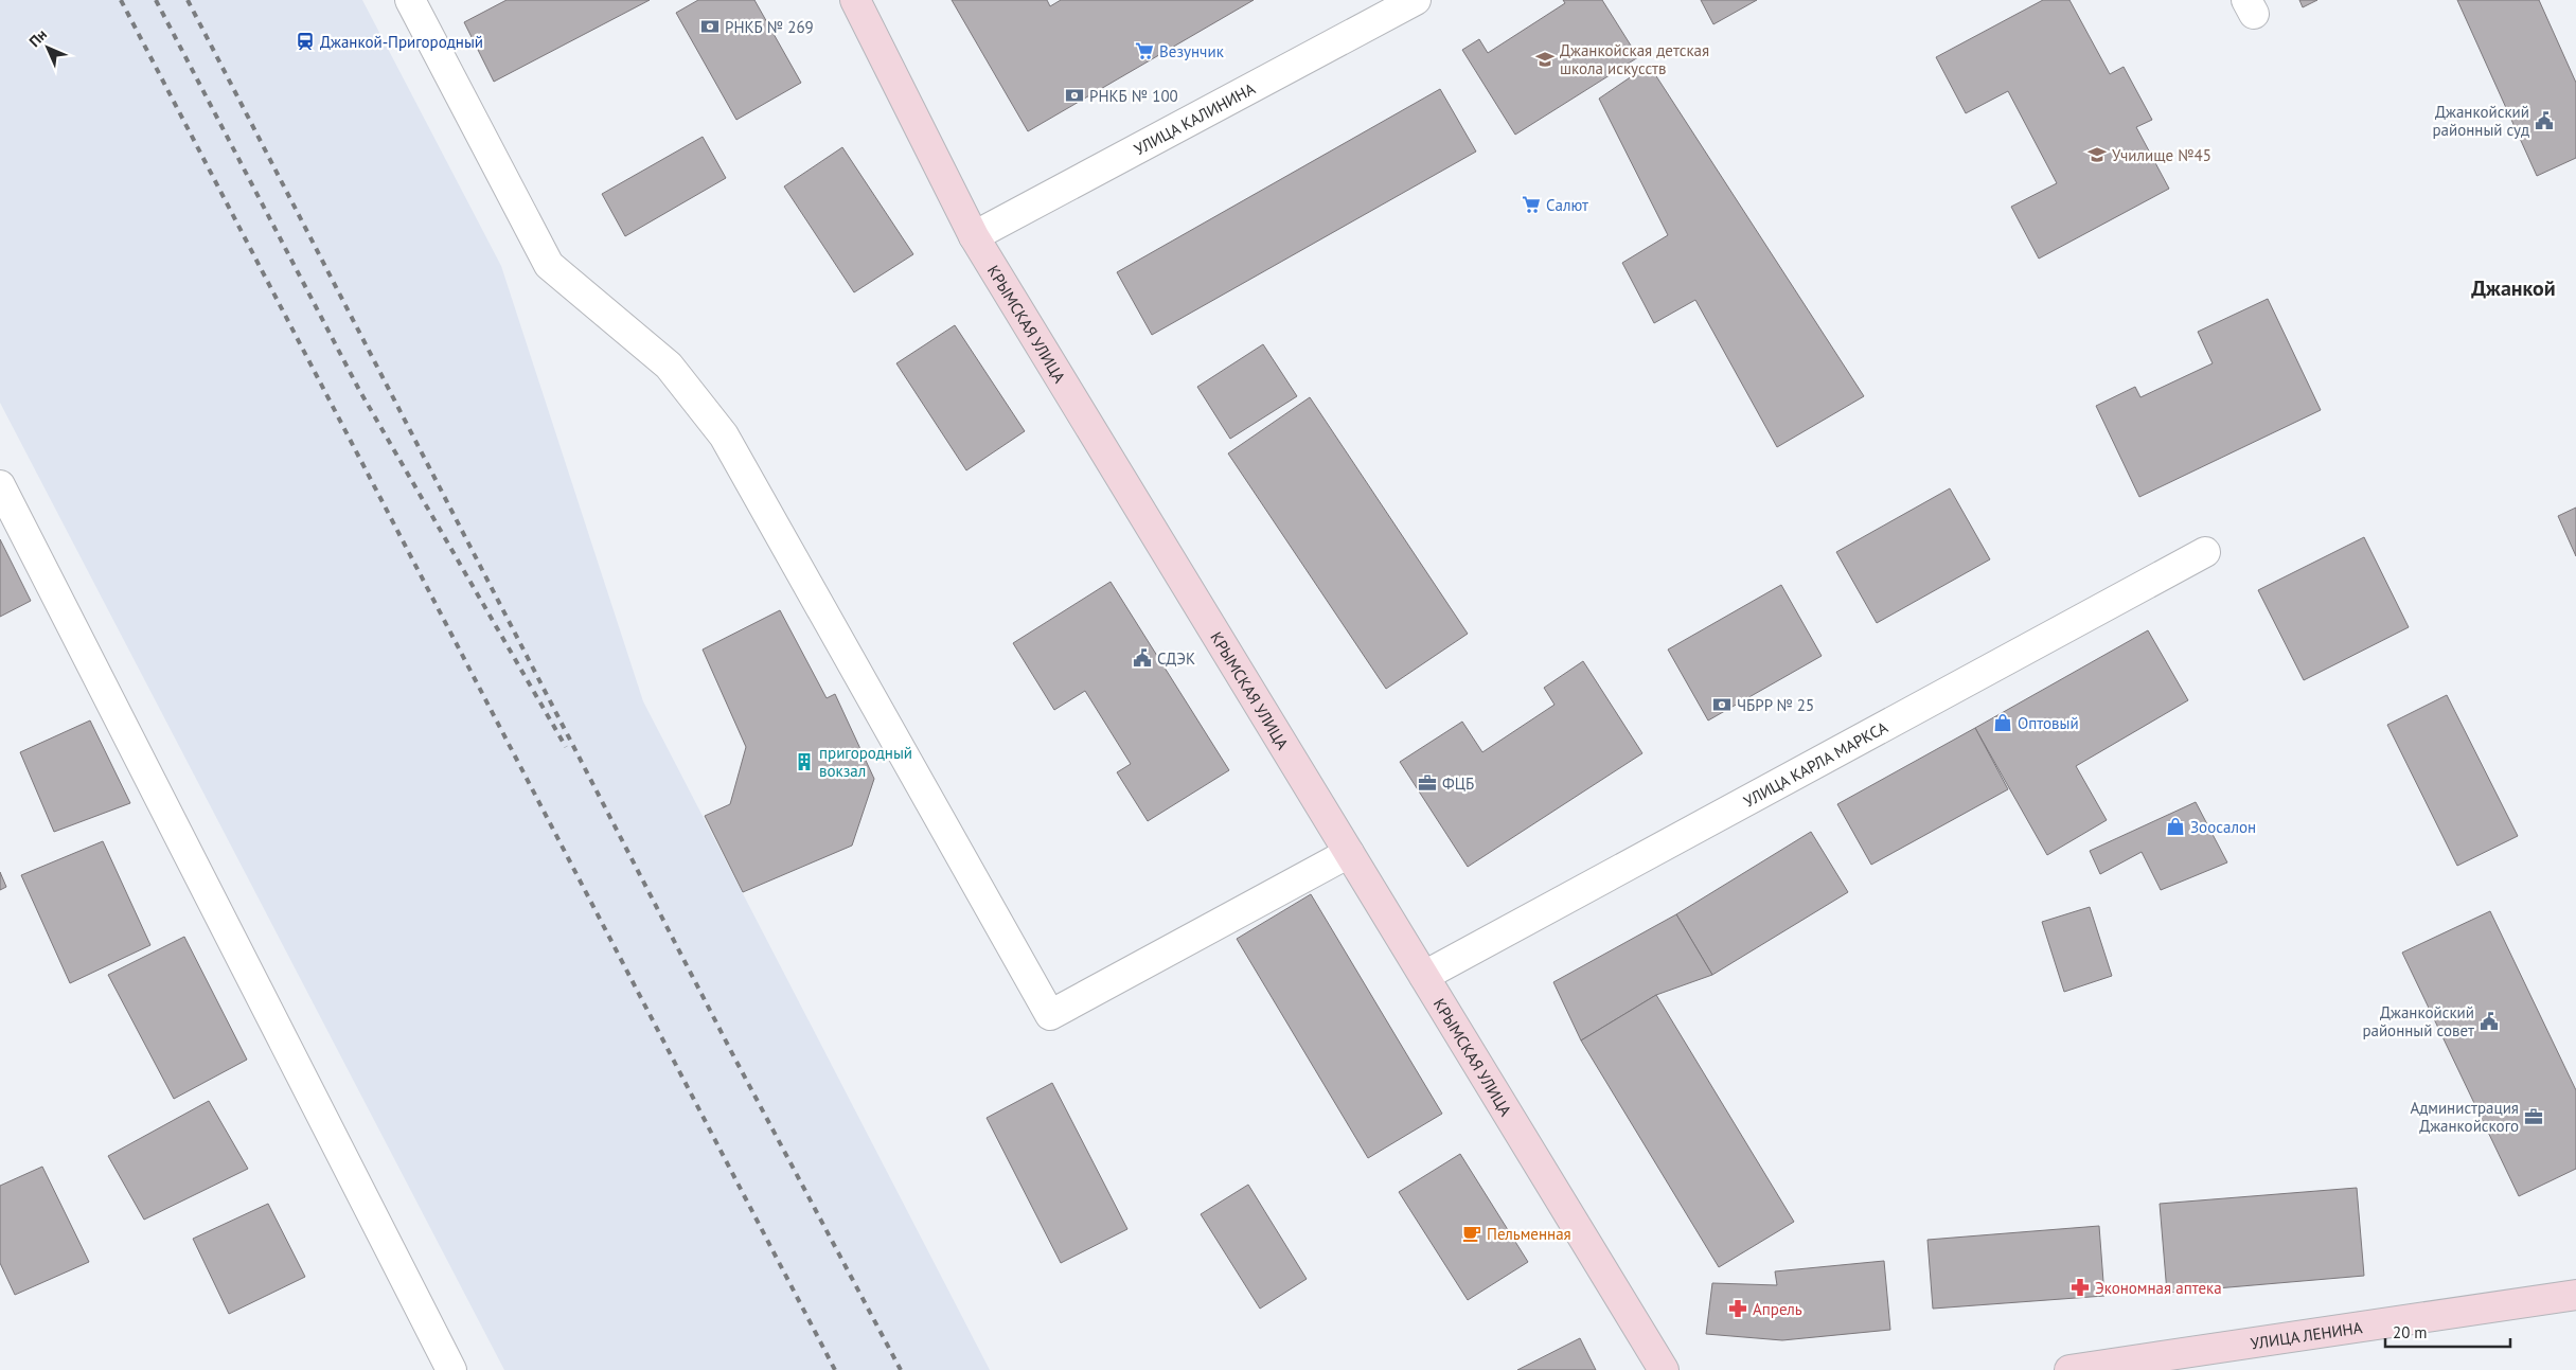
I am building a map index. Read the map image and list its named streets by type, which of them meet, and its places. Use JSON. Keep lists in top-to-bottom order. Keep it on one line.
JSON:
{"streets":{"main road":["КРЫМСКАЯ УЛИЦА","УЛИЦА ЛЕНИНА"],"street":["УЛИЦА КАЛИНИНА","УЛИЦА КАРЛА МАРКСА"]},"crossings":[["УЛИЦА КАЛИНИНА","КРЫМСКАЯ УЛИЦА"],["КРЫМСКАЯ УЛИЦА","УЛИЦА КАРЛА МАРКСА"]],"districts":["Джанкой"],"places":{"bank":["РНКБ № 269","РНКБ № 100","ЧБРР № 25"],"station":["Джанкой-Пригородный"],"supermarket":["Везунчик","Салют"],"school or university":["Джанкойская детская школа искусств","Училище №45"],"public building":["Джанкойский районный суд","СДЭК","Джанкойский районный совет"],"shop":["Оптовый","Зоосалон"],"building":["пригородный вокзал"],"office":["ФЦБ","Администрация Джанкойского"],"cafe":["Пельменная"],"pharmacy":["Экономная аптека","Апрель"]},"scale_bar":"20 m","north":"top left"}
